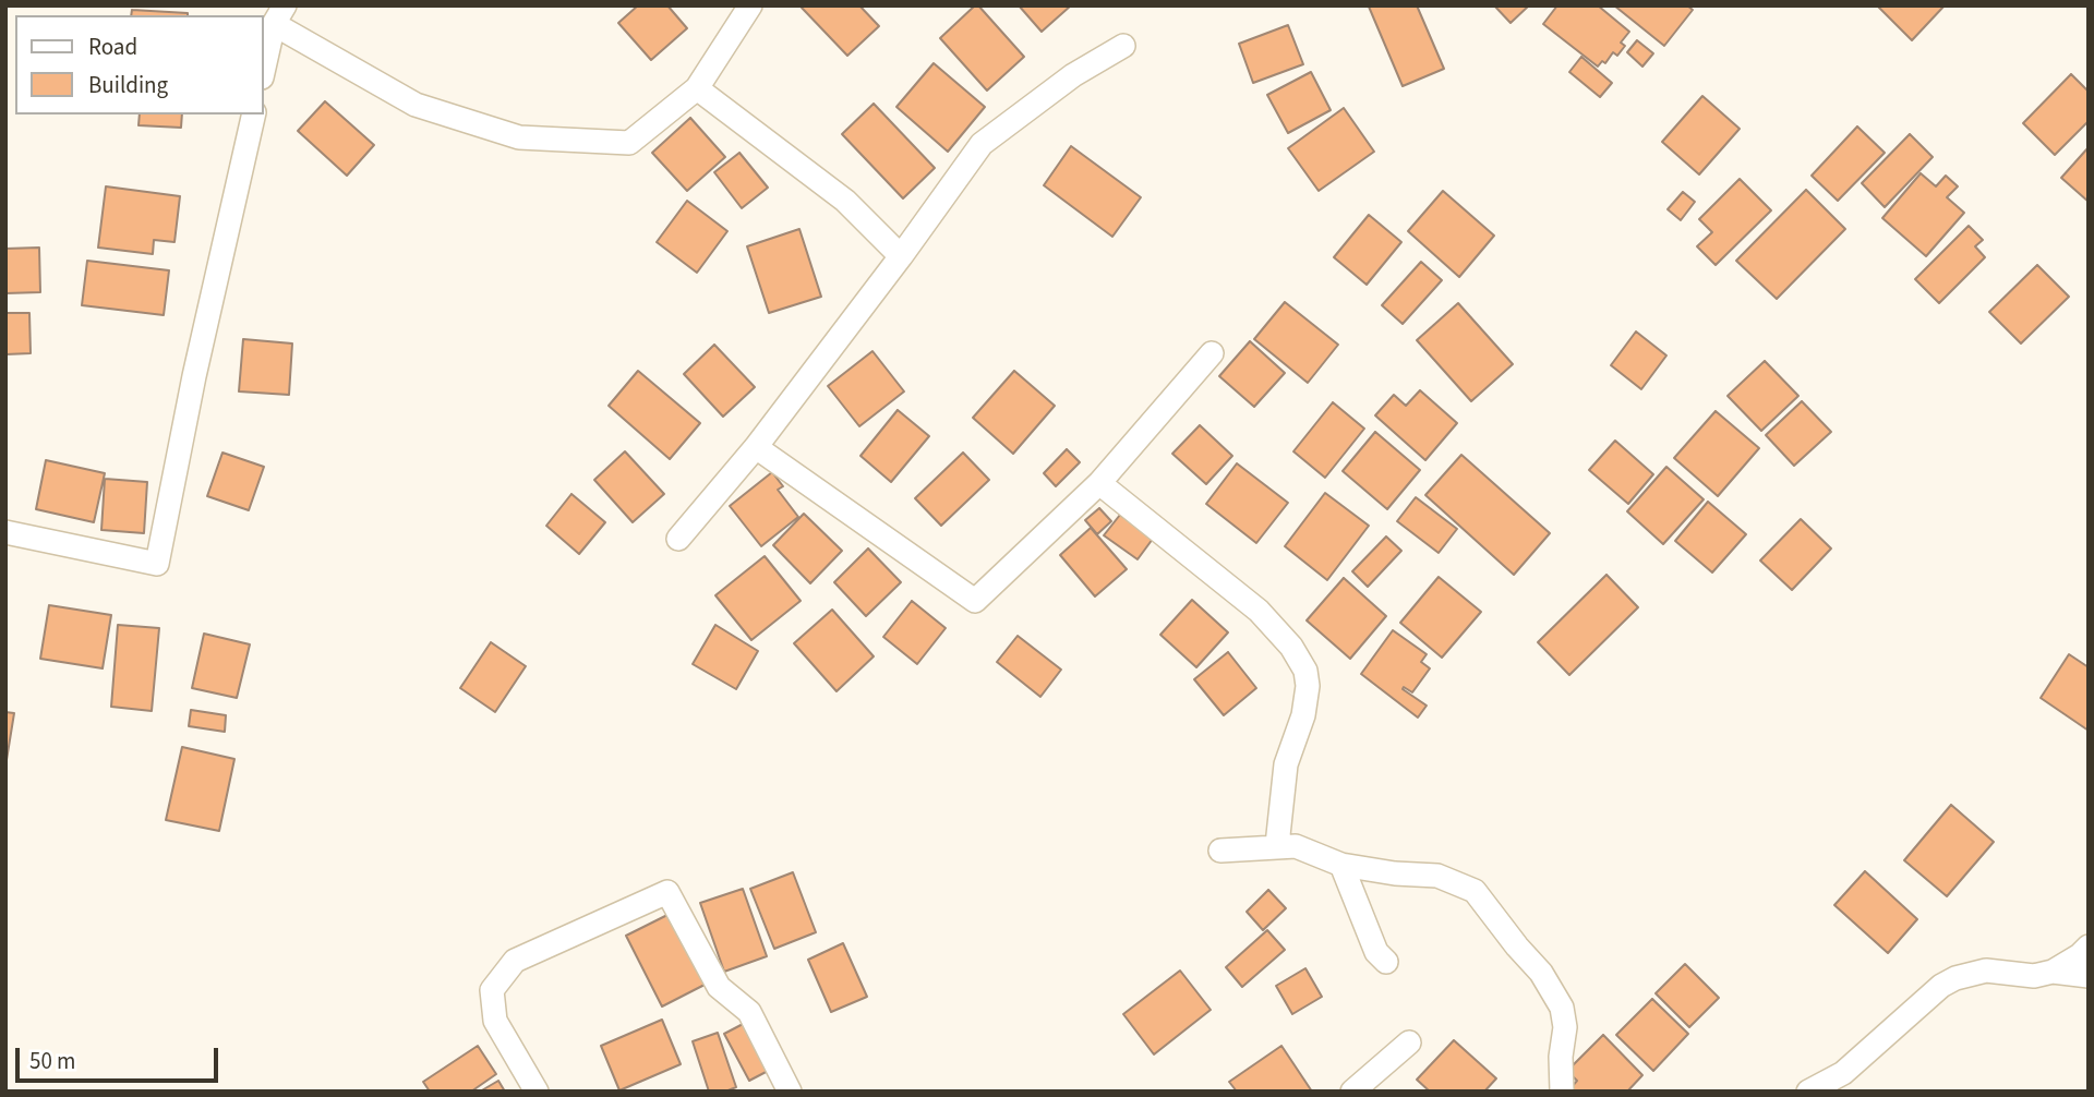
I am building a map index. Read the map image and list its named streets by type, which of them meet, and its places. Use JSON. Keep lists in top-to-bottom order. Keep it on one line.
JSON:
{"legend":["Road","Building"],"scale_bar":"50 m"}
